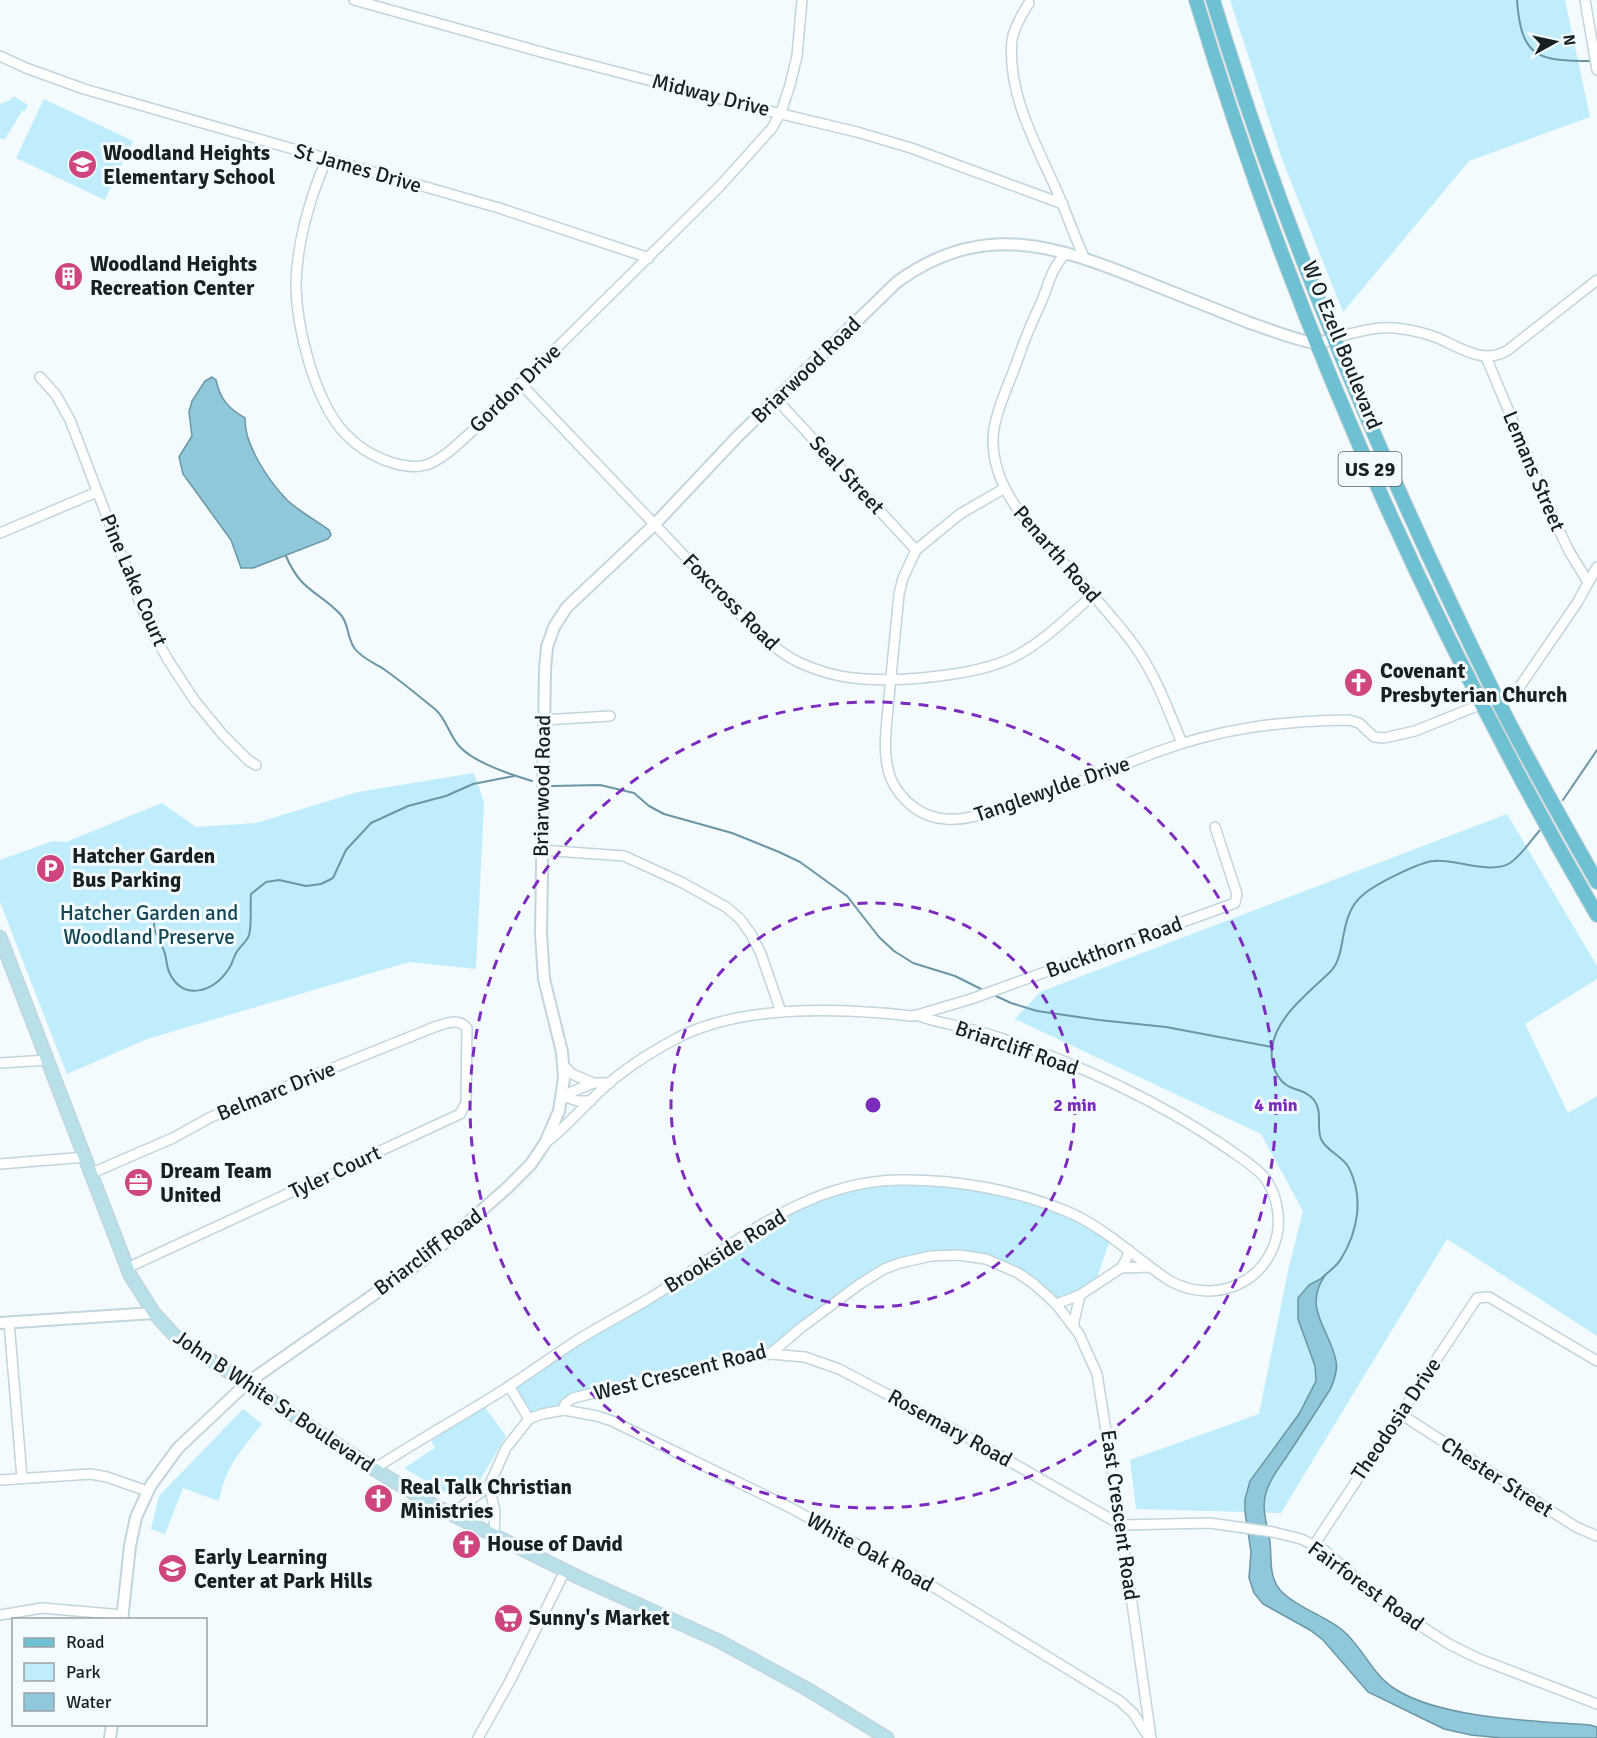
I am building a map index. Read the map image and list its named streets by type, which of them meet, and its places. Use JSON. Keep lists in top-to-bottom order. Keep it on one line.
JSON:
{"streets":{"main road":["W O Ezell Boulevard","US 29","John B White Sr Boulevard"],"street":["Midway Drive","St James Drive","Briarwood Road","Gordon Drive","Lemans Street","Seal Street","Penarth Road","Pine Lake Court","Foxcross Road","Tanglewylde Drive","Buckthorn Road","Briarcliff Road","Belmarc Drive","Tyler Court","Brookside Road","West Crescent Road","Theodosia Drive","Rosemary Road","Chester Street","East Crescent Road","White Oak Road","Fairforest Road"]},"crossings":[["Midway Drive","Gordon Drive"],["St James Drive","Gordon Drive"],["W O Ezell Boulevard","Briarwood Road"],["W O Ezell Boulevard","Tanglewylde Drive"],["Briarwood Road","Seal Street"],["Briarwood Road","Penarth Road"],["Briarwood Road","Foxcross Road"],["Briarwood Road","Briarcliff Road"],["Gordon Drive","Foxcross Road"],["Lemans Street","Tanglewylde Drive"],["Seal Street","Tanglewylde Drive"],["Penarth Road","Foxcross Road"],["Penarth Road","Tanglewylde Drive"],["Foxcross Road","Tanglewylde Drive"],["Buckthorn Road","Briarcliff Road"],["Briarcliff Road","Brookside Road"],["Briarcliff Road","John B White Sr Boulevard"],["Belmarc Drive","Tyler Court"],["Belmarc Drive","John B White Sr Boulevard"],["Tyler Court","John B White Sr Boulevard"],["Brookside Road","John B White Sr Boulevard"],["West Crescent Road","Rosemary Road"],["West Crescent Road","East Crescent Road"],["West Crescent Road","White Oak Road"],["Theodosia Drive","Chester Street"],["Theodosia Drive","Fairforest Road"],["Rosemary Road","East Crescent Road"],["Rosemary Road","Fairforest Road"],["East Crescent Road","White Oak Road"],["East Crescent Road","Fairforest Road"]],"parks":["Hatcher Garden and Woodland Preserve"],"places":{"school or university":["Woodland Heights Elementary School","Early Learning Center at Park Hills"],"building":["Woodland Heights Recreation Center"],"church":["Covenant Presbyterian Church","Real Talk Christian Ministries","House of David"],"parking":["Hatcher Garden Bus Parking"],"office":["Dream Team United"],"supermarket":["Sunny's Market"]},"legend":["Road","Park","Water"],"north":"right","rings":["2 min","4 min"]}
